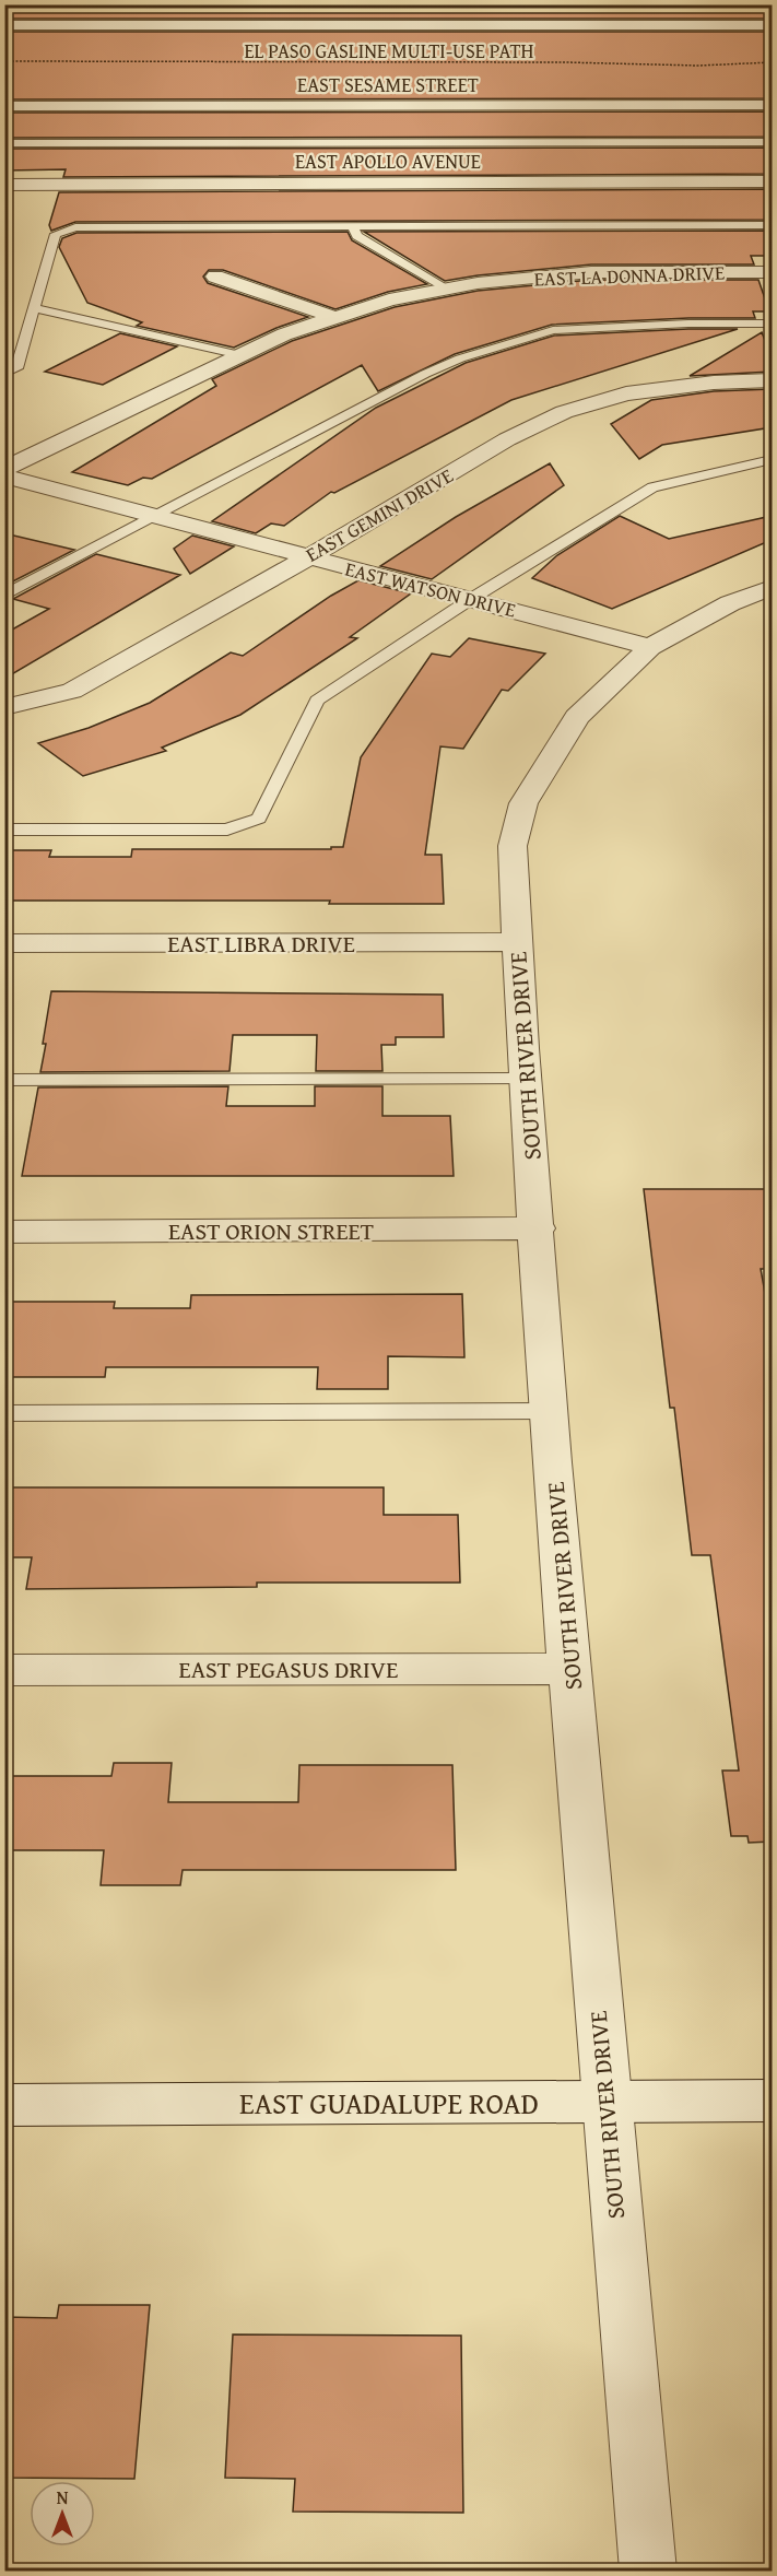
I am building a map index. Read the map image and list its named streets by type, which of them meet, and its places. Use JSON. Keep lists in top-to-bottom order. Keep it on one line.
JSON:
{"streets":{"street":["EAST SESAME STREET","EAST APOLLO AVENUE","EAST LA DONNA DRIVE","EAST GEMINI DRIVE","EAST WATSON DRIVE","EAST LIBRA DRIVE","SOUTH RIVER DRIVE","EAST ORION STREET","EAST PEGASUS DRIVE","EAST GUADALUPE ROAD"],"path":["EL PASO GASLINE MULTI-USE PATH"]},"crossings":[["EAST GEMINI DRIVE","EAST WATSON DRIVE"],["EAST WATSON DRIVE","SOUTH RIVER DRIVE"],["EAST LIBRA DRIVE","SOUTH RIVER DRIVE"],["SOUTH RIVER DRIVE","EAST ORION STREET"],["SOUTH RIVER DRIVE","EAST PEGASUS DRIVE"],["SOUTH RIVER DRIVE","EAST GUADALUPE ROAD"]],"north":"top"}
